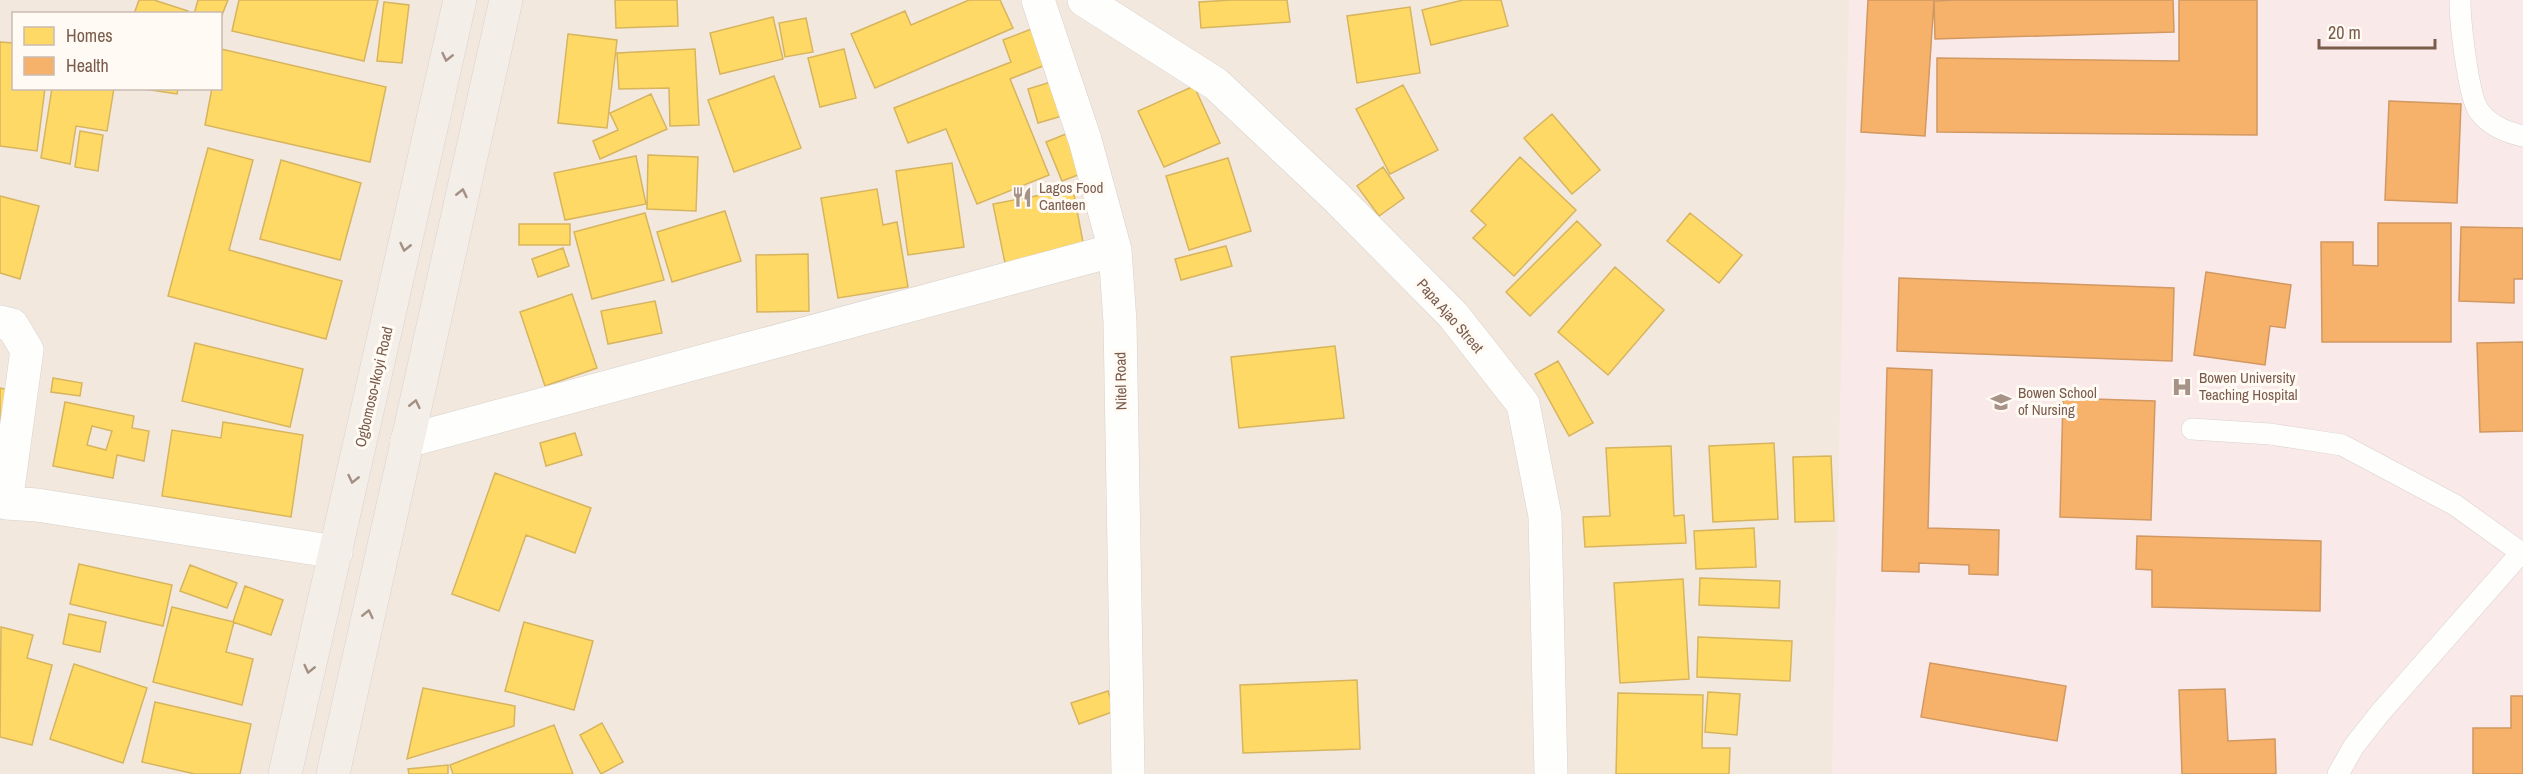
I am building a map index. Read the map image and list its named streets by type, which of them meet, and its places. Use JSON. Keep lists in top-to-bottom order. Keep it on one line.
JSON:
{"streets":{"main road":["Ogbomoso-Ikoyi Road"],"street":["Papa Ajao Street","Nitel Road"]},"places":{"restaurant":["Lagos Food Canteen"],"hospital":["Bowen University Teaching Hospital"],"school or university":["Bowen School of Nursing"]},"legend":["Homes","Health"],"scale_bar":"20 m"}
